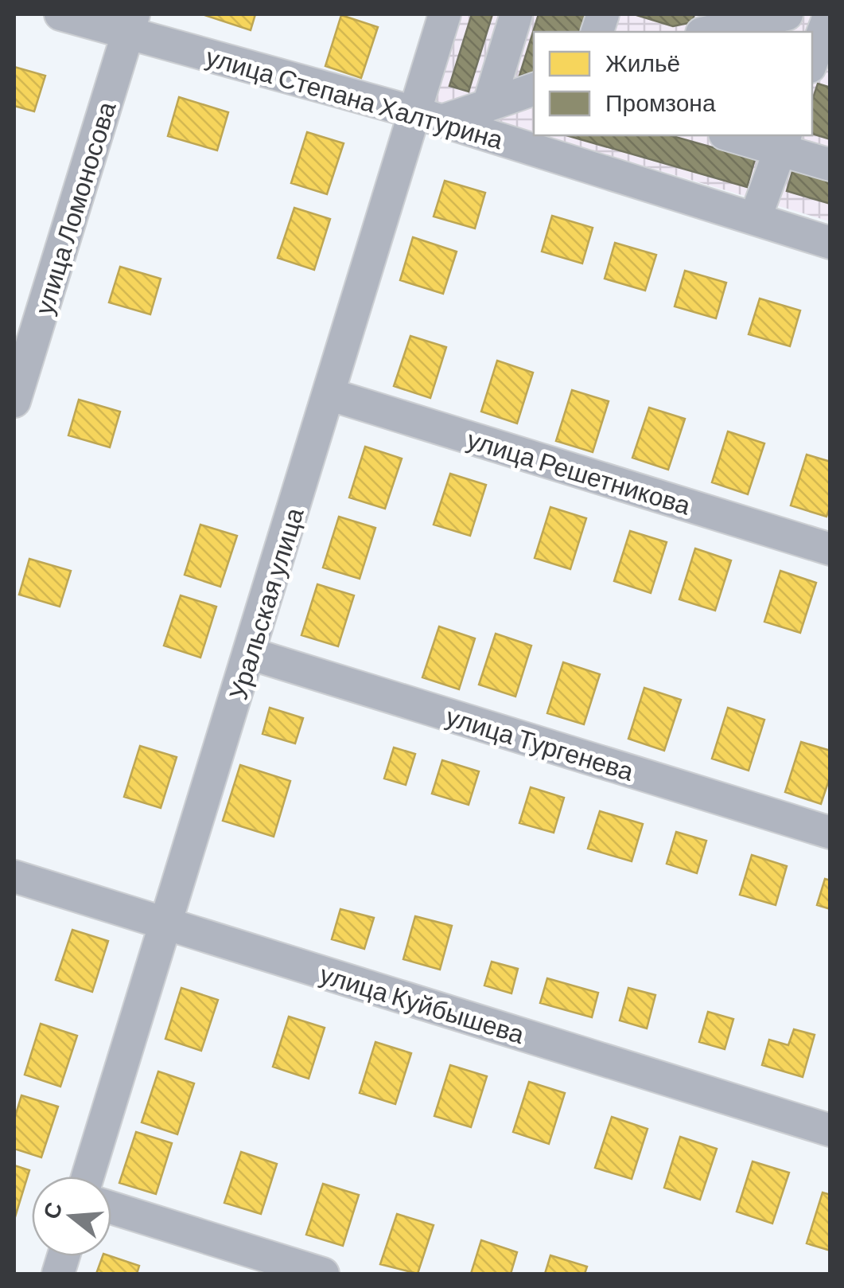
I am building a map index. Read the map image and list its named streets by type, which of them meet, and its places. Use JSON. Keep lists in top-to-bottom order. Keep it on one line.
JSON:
{"streets":{"street":["улица Степана Халтурина","улица Ломоносова","улица Решетникова","Уральская улица","улица Тургенева","улица Куйбышева"]},"crossings":[["улица Степана Халтурина","улица Ломоносова"],["улица Степана Халтурина","Уральская улица"],["улица Решетникова","Уральская улица"],["Уральская улица","улица Тургенева"],["Уральская улица","улица Куйбышева"]],"legend":["Жильё","Промзона"],"north":"left"}
